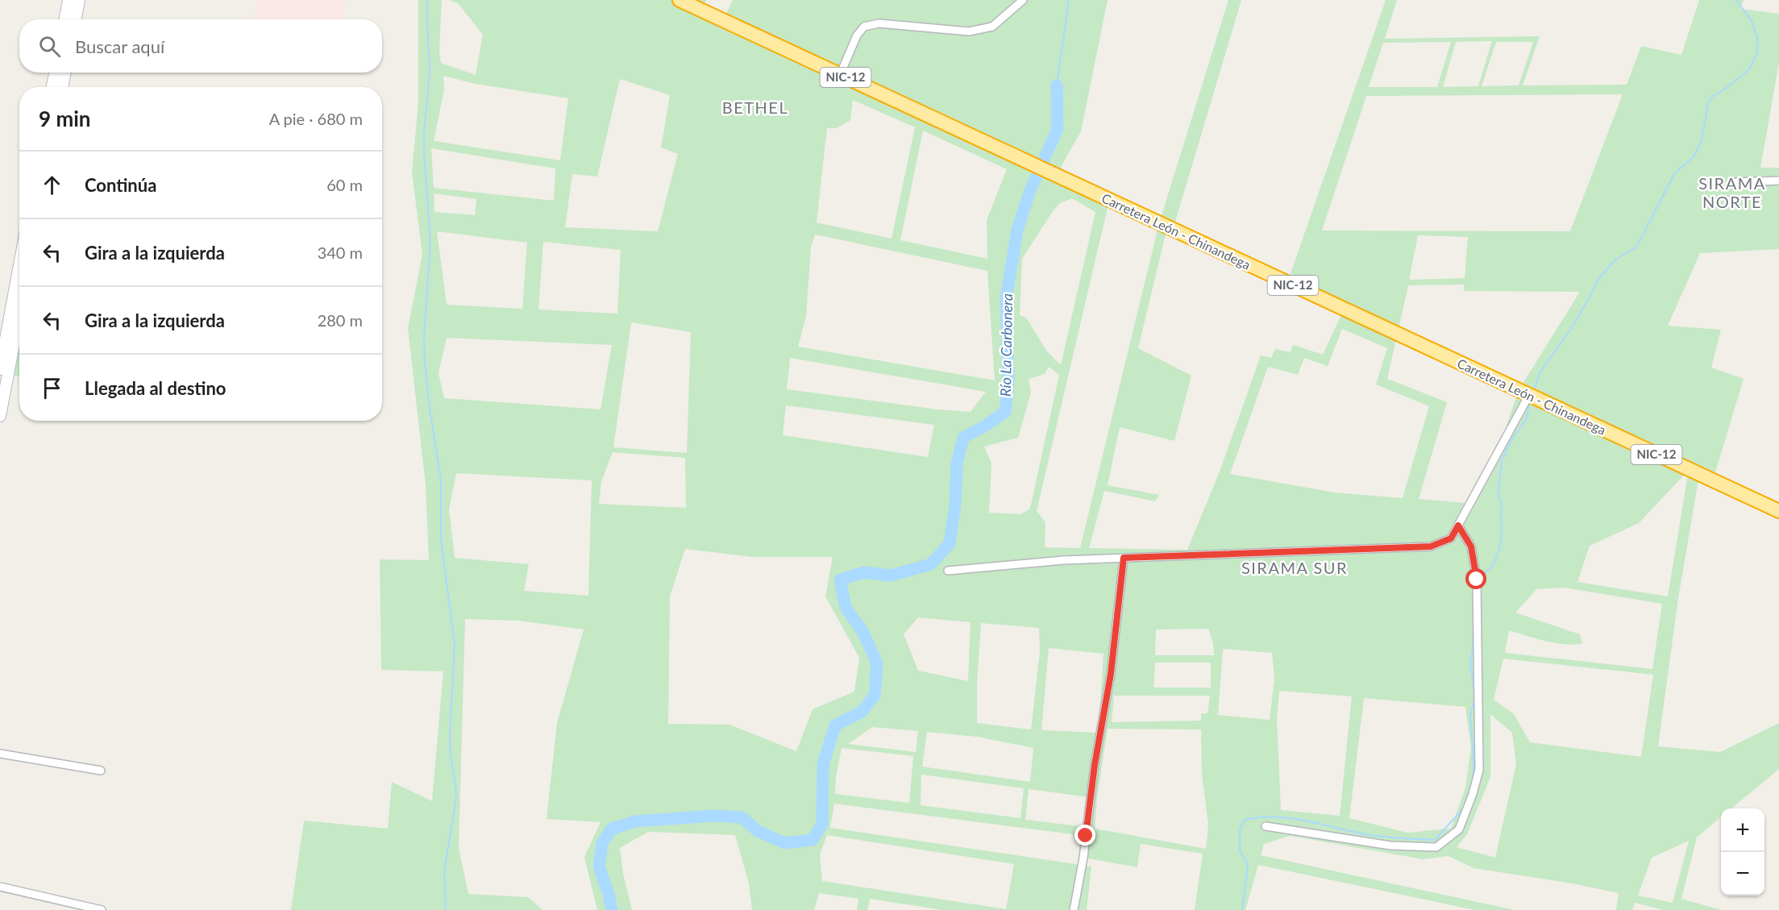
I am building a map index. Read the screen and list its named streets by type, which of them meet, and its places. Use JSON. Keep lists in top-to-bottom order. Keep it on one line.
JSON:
{"streets":{"highway":["NIC-12","Carretera León - Chinandega"]},"districts":["BETHEL","SIRAMA NORTE","SIRAMA SUR"],"water":["Río La Carbonera"],"page":{"search":"Buscar aquí","heading":["9 min","A pie · 680 m"],"list":[["Continúa","60 m"],["Gira a la izquierda","340 m"],["Gira a la izquierda","280 m"],"Llegada al destino"],"map_buttons":["+","−"]}}
